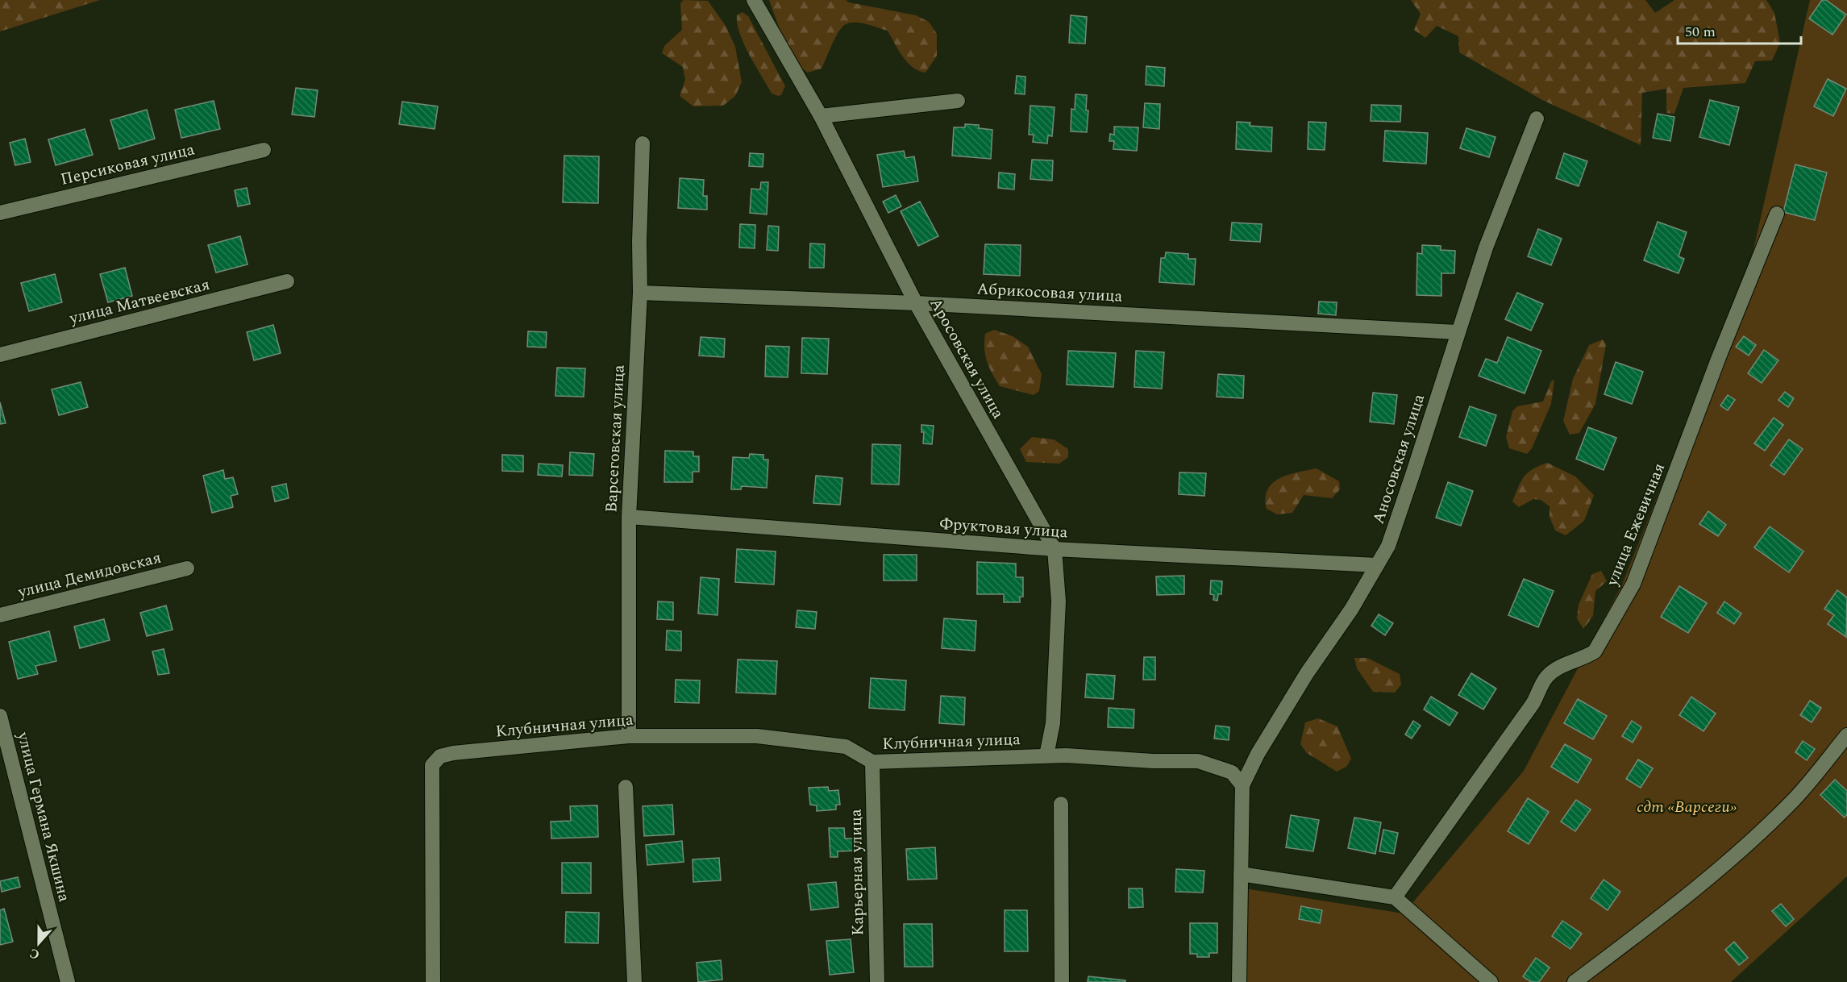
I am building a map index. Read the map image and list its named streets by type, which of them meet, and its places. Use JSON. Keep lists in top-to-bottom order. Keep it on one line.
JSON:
{"streets":{"street":["Персиковая улица","Абрикосовая улица","улица Матвеевская","Аросовская улица","Варсеговская улица","Аносовская улица","улица Ежевичная","Фруктовая улица","улица Демидовская","Клубничная улица","улица Германа Якшина","Карьерная улица"]},"crossings":[["Абрикосовая улица","Аросовская улица"],["Абрикосовая улица","Варсеговская улица"],["Абрикосовая улица","Аносовская улица"],["Аросовская улица","Фруктовая улица"],["Аросовская улица","Клубничная улица"],["Варсеговская улица","Фруктовая улица"],["Варсеговская улица","Клубничная улица"],["Аносовская улица","Фруктовая улица"],["Аносовская улица","Клубничная улица"],["Клубничная улица","Карьерная улица"]],"parks":["сдт «Варсеги»"],"scale_bar":"50 m","north":"bottom"}
